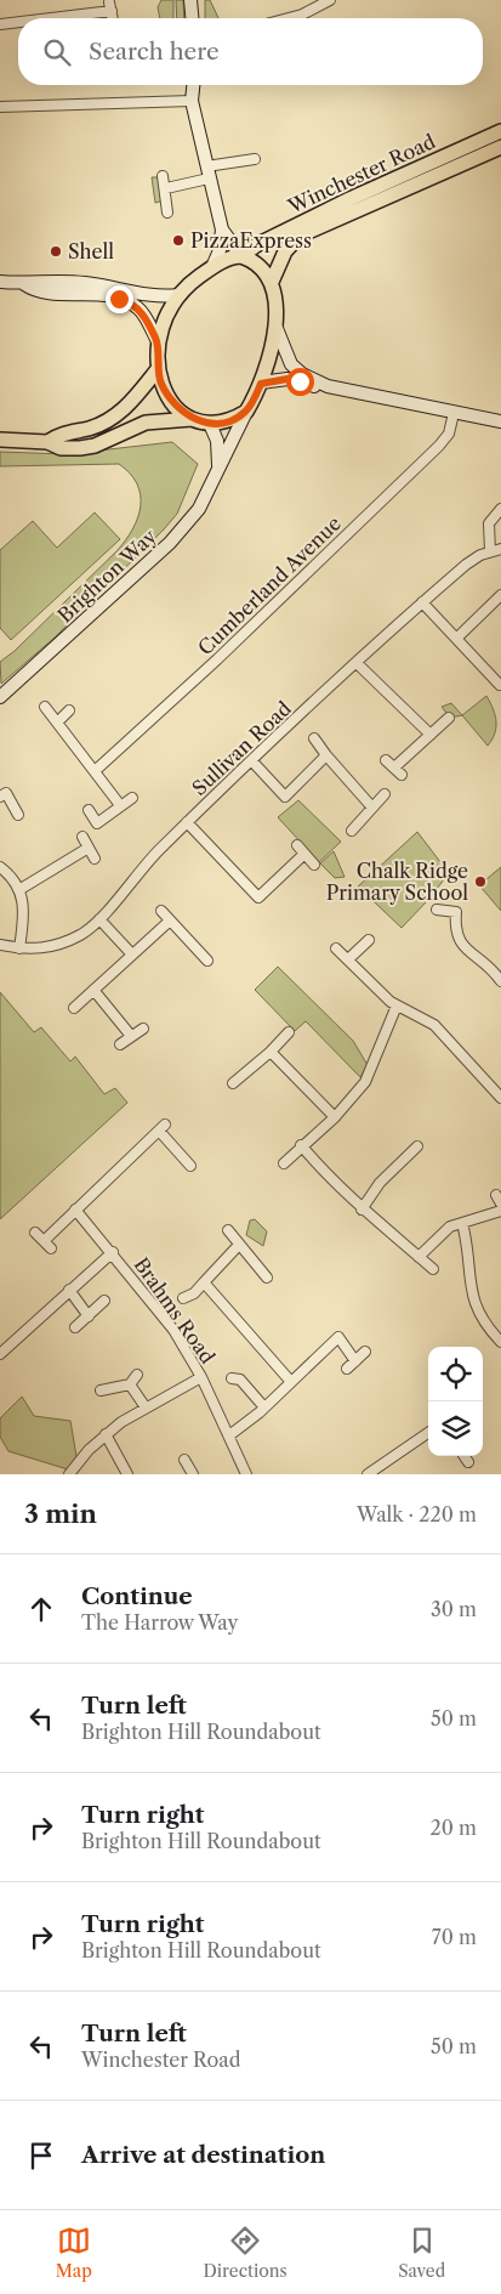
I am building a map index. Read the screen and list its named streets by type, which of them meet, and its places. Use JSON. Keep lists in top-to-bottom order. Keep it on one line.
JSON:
{"streets":{"main road":["Winchester Road"],"street":["Brighton Way","Cumberland Avenue","Sullivan Road","Brahms Road"]},"crossings":[["Winchester Road","Brighton Way"]],"places":["PizzaExpress","Shell","Chalk Ridge Primary School"],"page":{"search":"Search here","heading":["3 min","Walk · 220 m"],"list":[["Continue","The Harrow Way","30 m"],["Turn left","Brighton Hill Roundabout","50 m"],["Turn right","Brighton Hill Roundabout","20 m"],["Turn right","Brighton Hill Roundabout","70 m"],["Turn left","Winchester Road","50 m"],"Arrive at destination"],"nav":["Map","Directions","Saved"]}}
